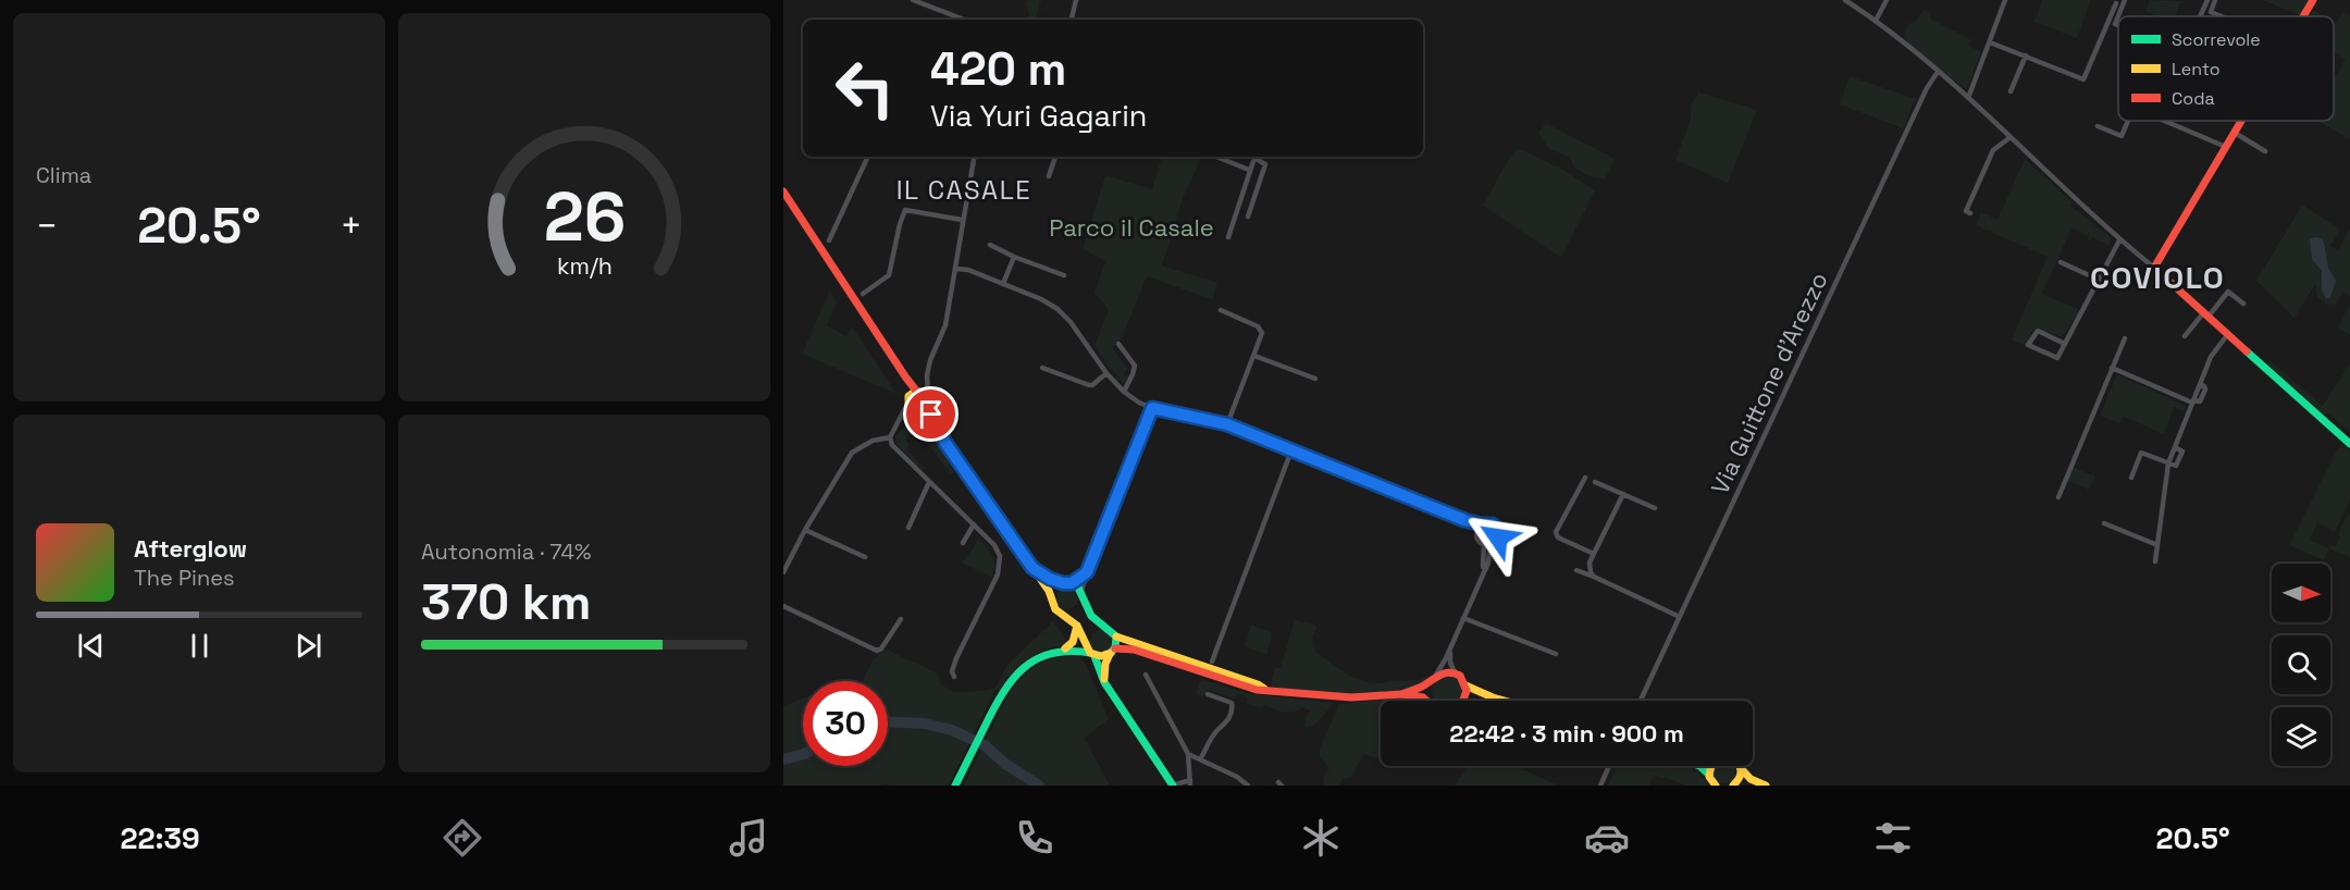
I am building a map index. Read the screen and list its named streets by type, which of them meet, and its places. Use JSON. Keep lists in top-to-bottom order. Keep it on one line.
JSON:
{"streets":{"street":["Via Guittone d'Arezzo"]},"districts":["IL CASALE","COVIOLO"],"parks":["Parco il Casale"],"legend":["Scorrevole","Lento","Coda"],"north":"right","page":{"tile":["Clima",["Autonomia · 74%","370 km"]],"turn":["420 m","Via Yuri Gagarin"],"heat":["−","20.5°","+"],"song":["Afterglow","The Pines"],"limit":"30","trip":"22:42 · 3 min · 900 m","tabs":["22:39","20.5°"],"gauge":["26","km/h"]}}
